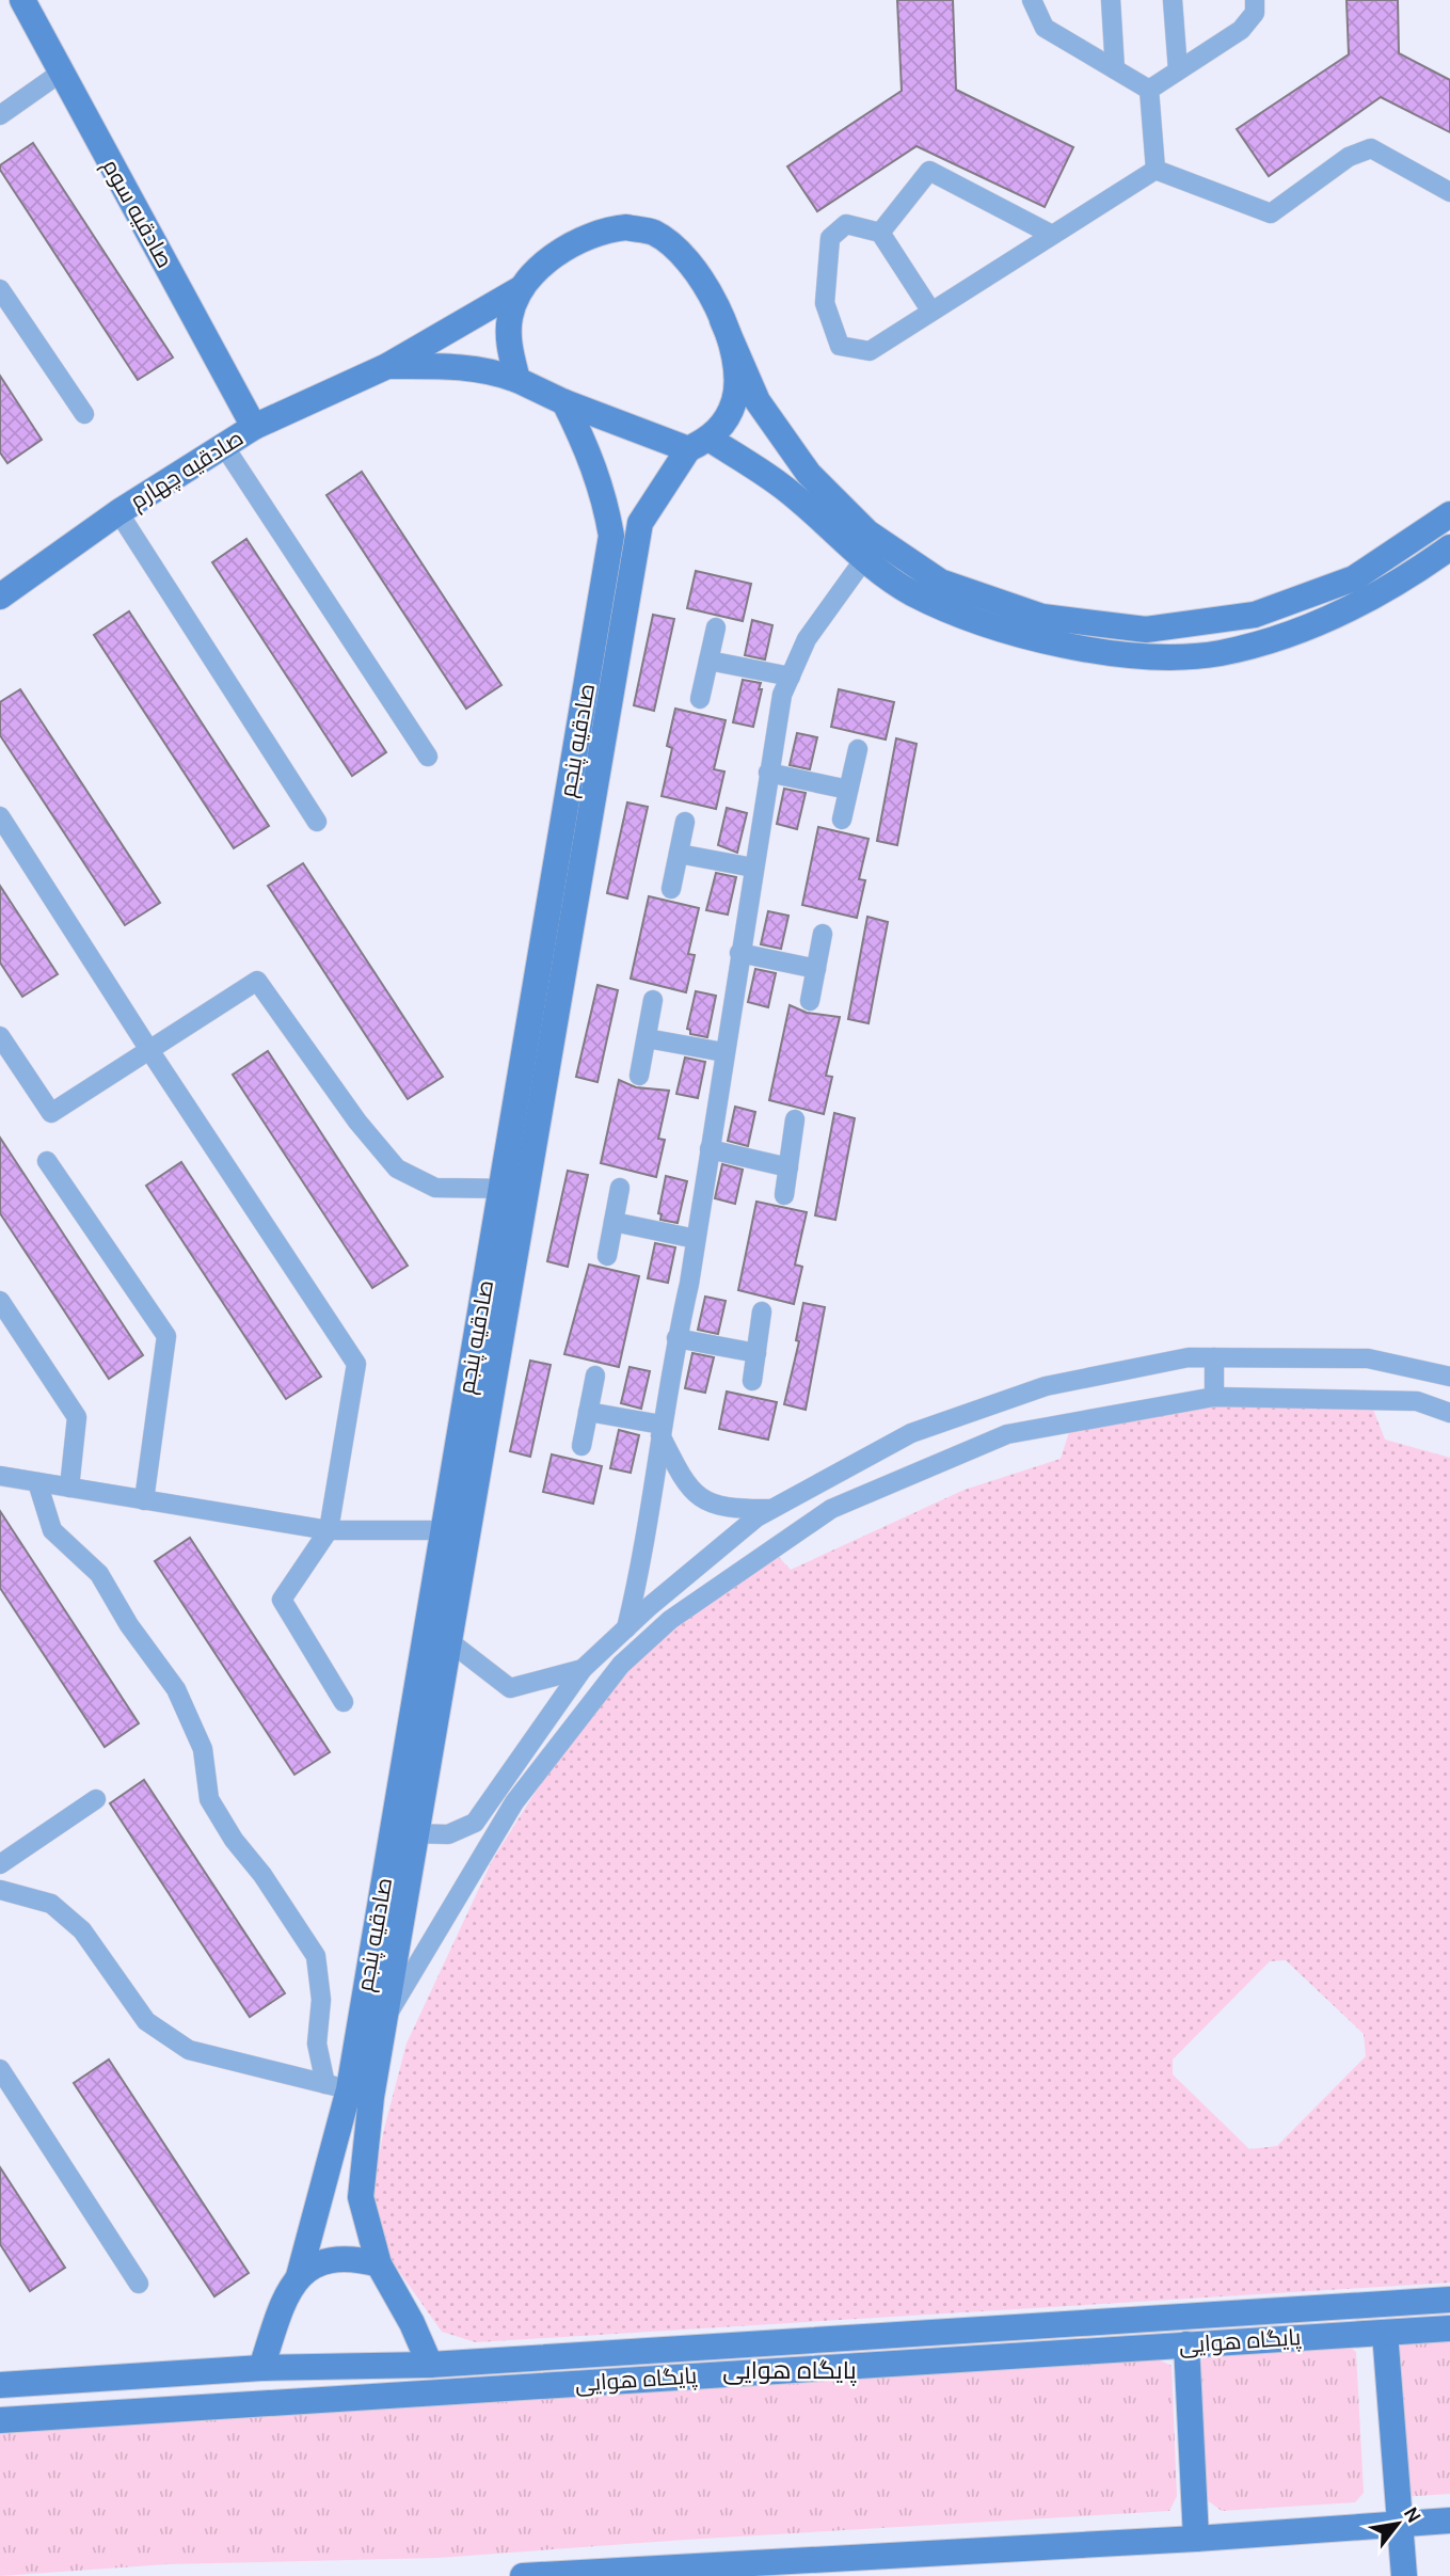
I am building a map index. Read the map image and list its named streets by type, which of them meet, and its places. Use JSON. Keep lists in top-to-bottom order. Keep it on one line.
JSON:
{"streets":{"street":["صادقیه سوم","صادقیه چهارم","صادقیه پنجم","پایگاه هوایی"]},"crossings":[["صادقیه سوم","صادقیه چهارم"],["صادقیه چهارم","صادقیه پنجم"],["صادقیه پنجم","پایگاه هوایی"]],"districts":["پایگاه هوایی"],"north":"top right"}
